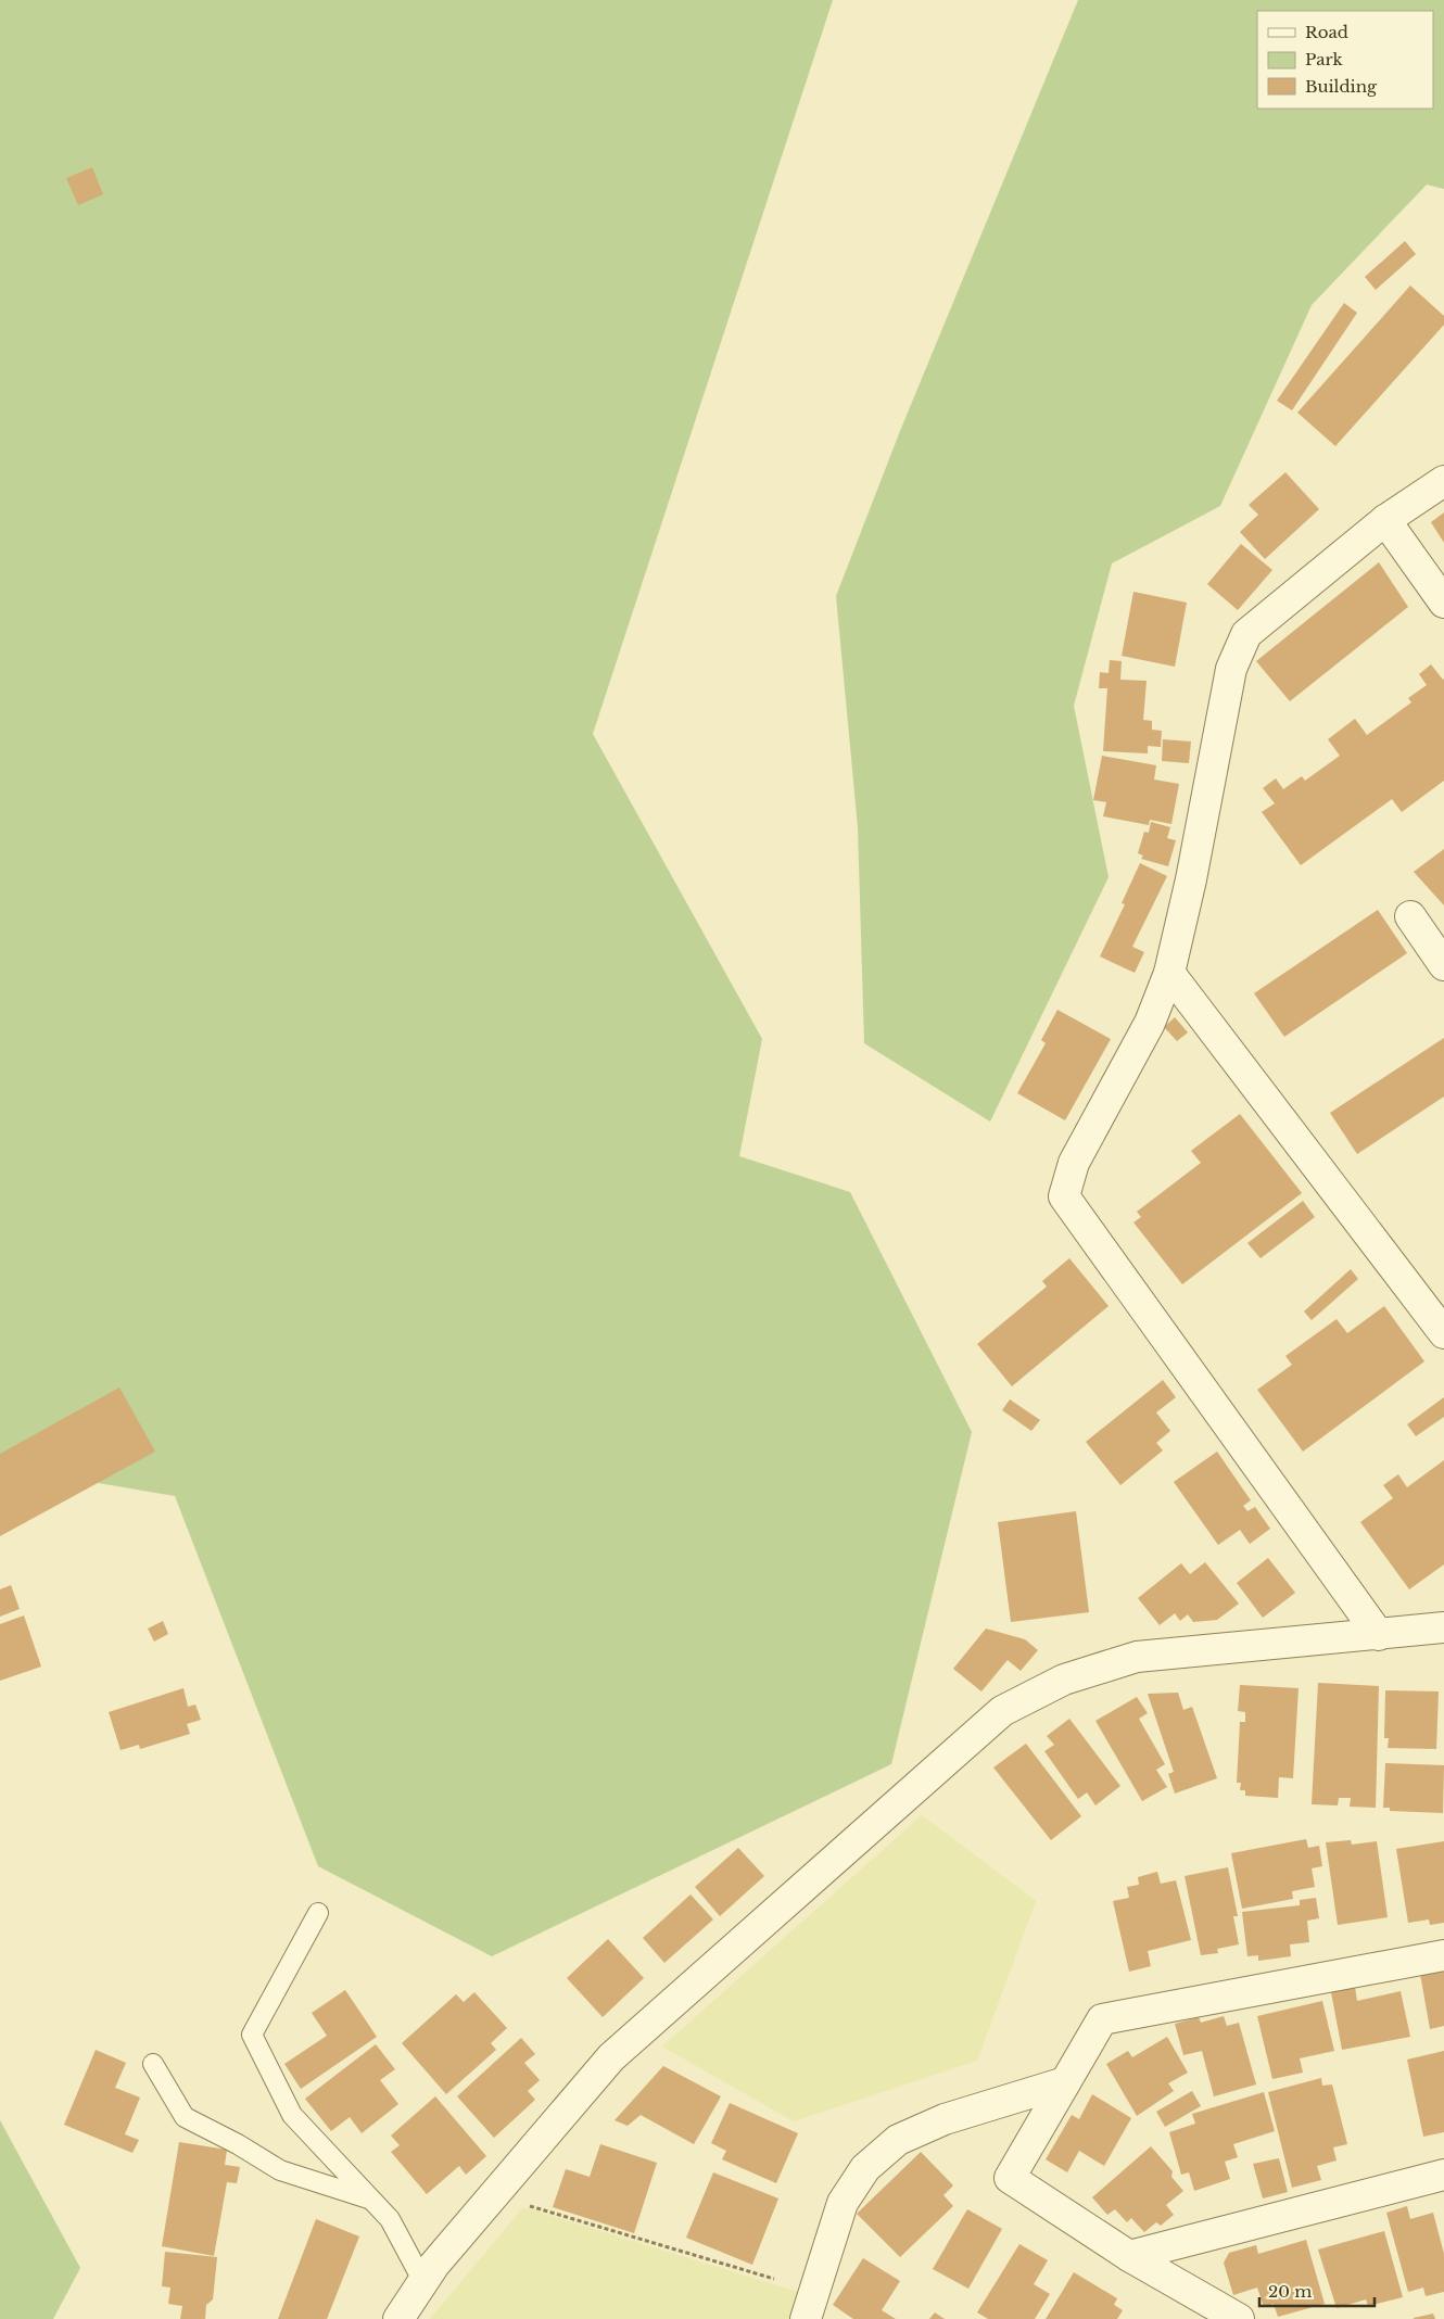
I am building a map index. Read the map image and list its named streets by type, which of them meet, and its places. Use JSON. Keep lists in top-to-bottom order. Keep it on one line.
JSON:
{"legend":["Road","Park","Building"],"scale_bar":"20 m"}
